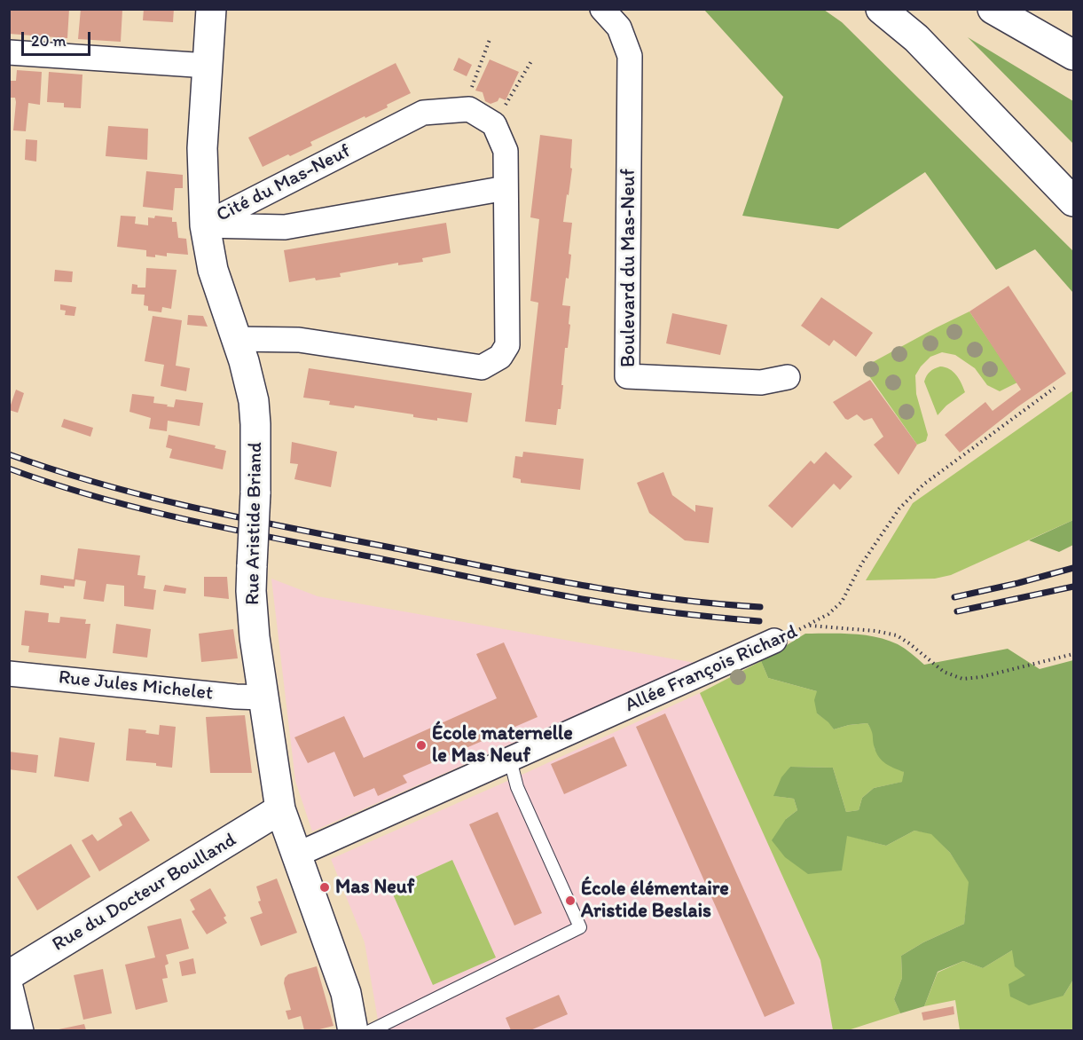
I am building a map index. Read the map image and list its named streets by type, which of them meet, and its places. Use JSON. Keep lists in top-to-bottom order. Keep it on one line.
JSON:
{"streets":{"main road":["Rue Aristide Briand","Rue du Docteur Boulland"],"street":["Cité du Mas-Neuf","Boulevard du Mas-Neuf","Allée François Richard","Rue Jules Michelet"]},"crossings":[["Cité du Mas-Neuf","Rue Aristide Briand"],["Rue Aristide Briand","Allée François Richard"],["Rue Aristide Briand","Rue Jules Michelet"],["Rue Aristide Briand","Rue du Docteur Boulland"]],"places":["École maternelle le Mas Neuf","Mas Neuf","École élémentaire Aristide Beslais"],"scale_bar":"20 m"}
